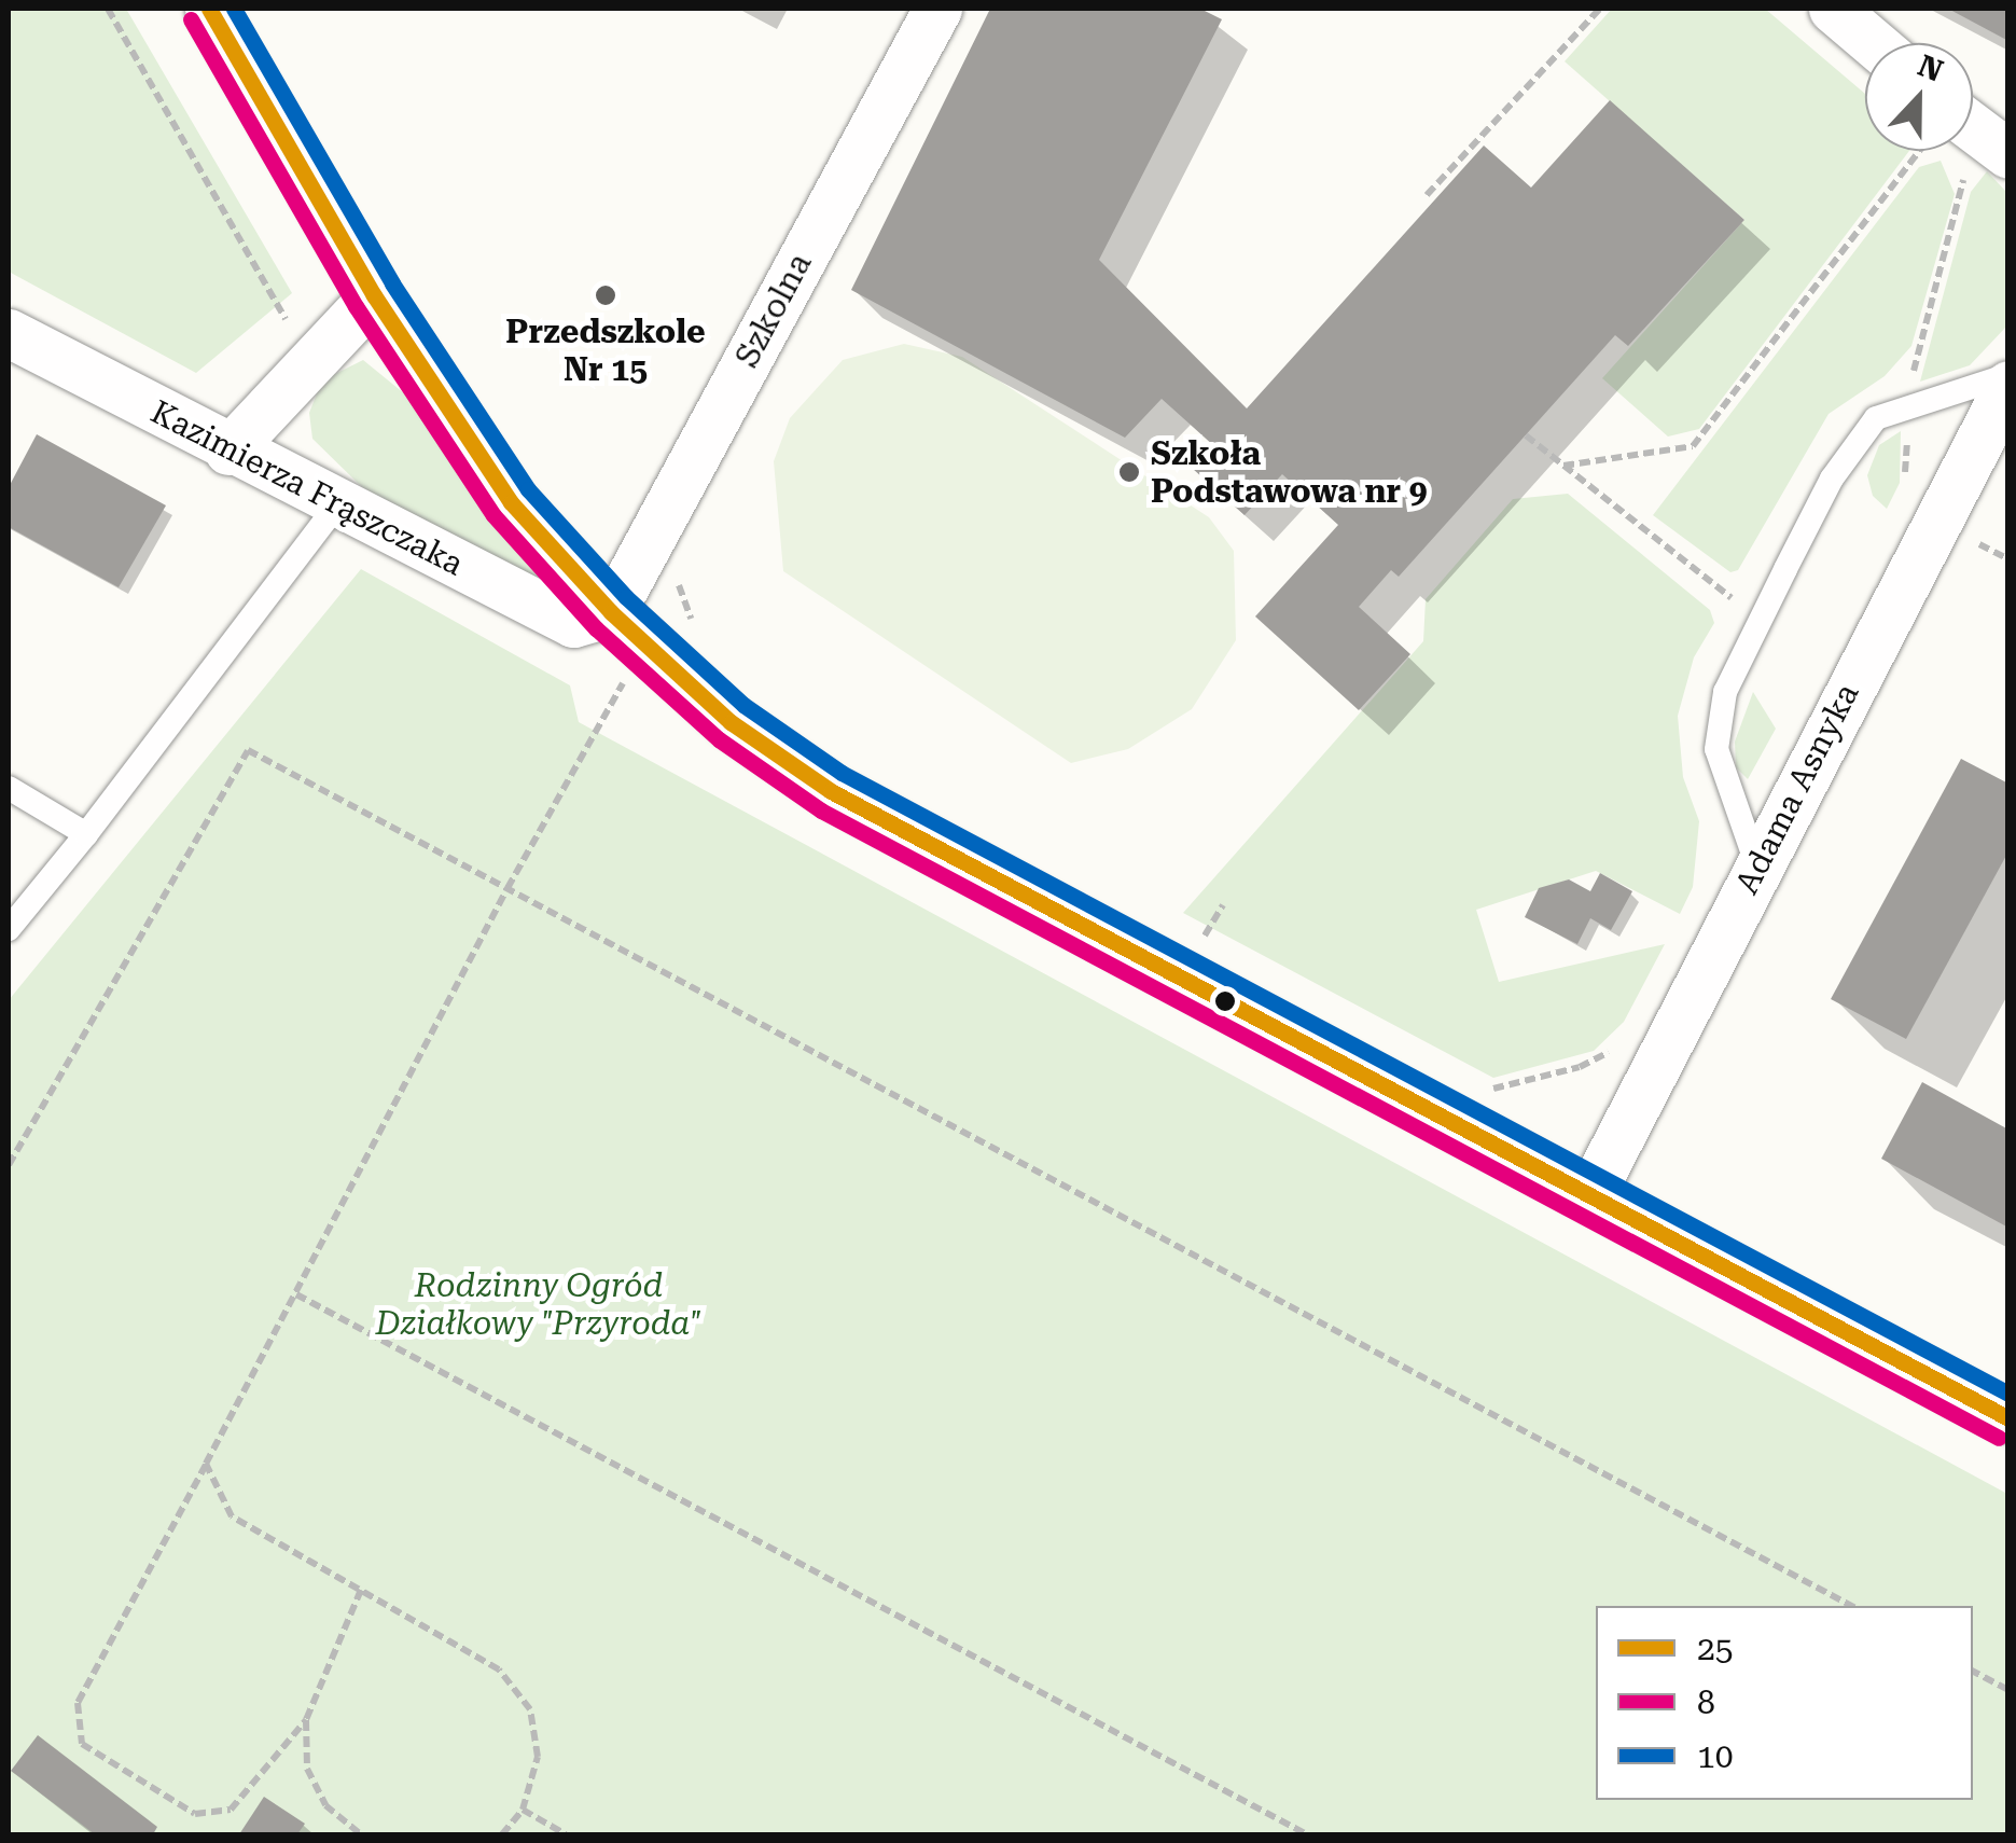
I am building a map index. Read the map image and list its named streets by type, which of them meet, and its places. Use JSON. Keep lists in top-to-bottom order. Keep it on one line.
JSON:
{"streets":{"street":["Szkolna","Kazimierza Frąszczaka","Adama Asnyka"]},"crossings":[["Szkolna","Kazimierza Frąszczaka"]],"parks":["Rodzinny Ogród Działkowy \"Przyroda\""],"places":["Przedszkole Nr 15","Szkoła Podstawowa nr 9"],"lines":["transit line 25","transit line 10","transit line 8"],"legend":["25","8","10"],"north":"top"}
